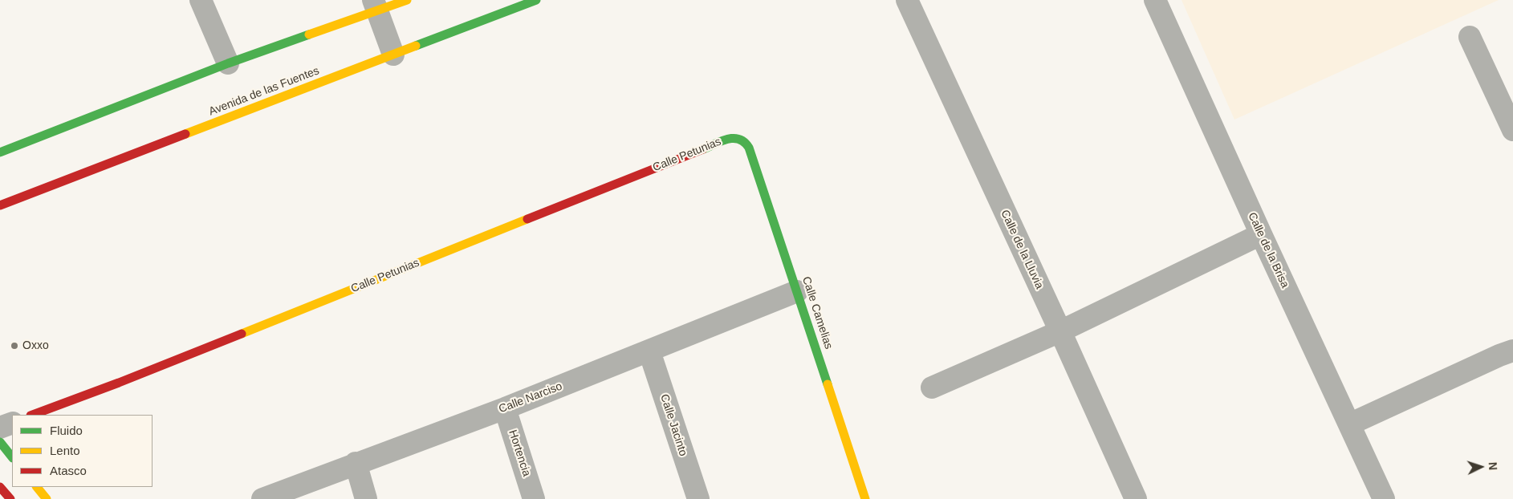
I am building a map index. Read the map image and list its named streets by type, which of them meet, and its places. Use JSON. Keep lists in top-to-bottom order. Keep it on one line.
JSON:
{"streets":{"street":["Avenida de las Fuentes","Calle Petunias","Calle de la Lluvia","Calle de la Brisa","Calle Camelias","Calle Narciso","Calle Jacinto","Hortencia"]},"crossings":[["Calle Petunias","Calle Camelias"],["Calle Camelias","Calle Narciso"],["Calle Narciso","Calle Jacinto"],["Calle Narciso","Hortencia"]],"places":["Oxxo"],"legend":["Fluido","Lento","Atasco"],"north":"right"}
